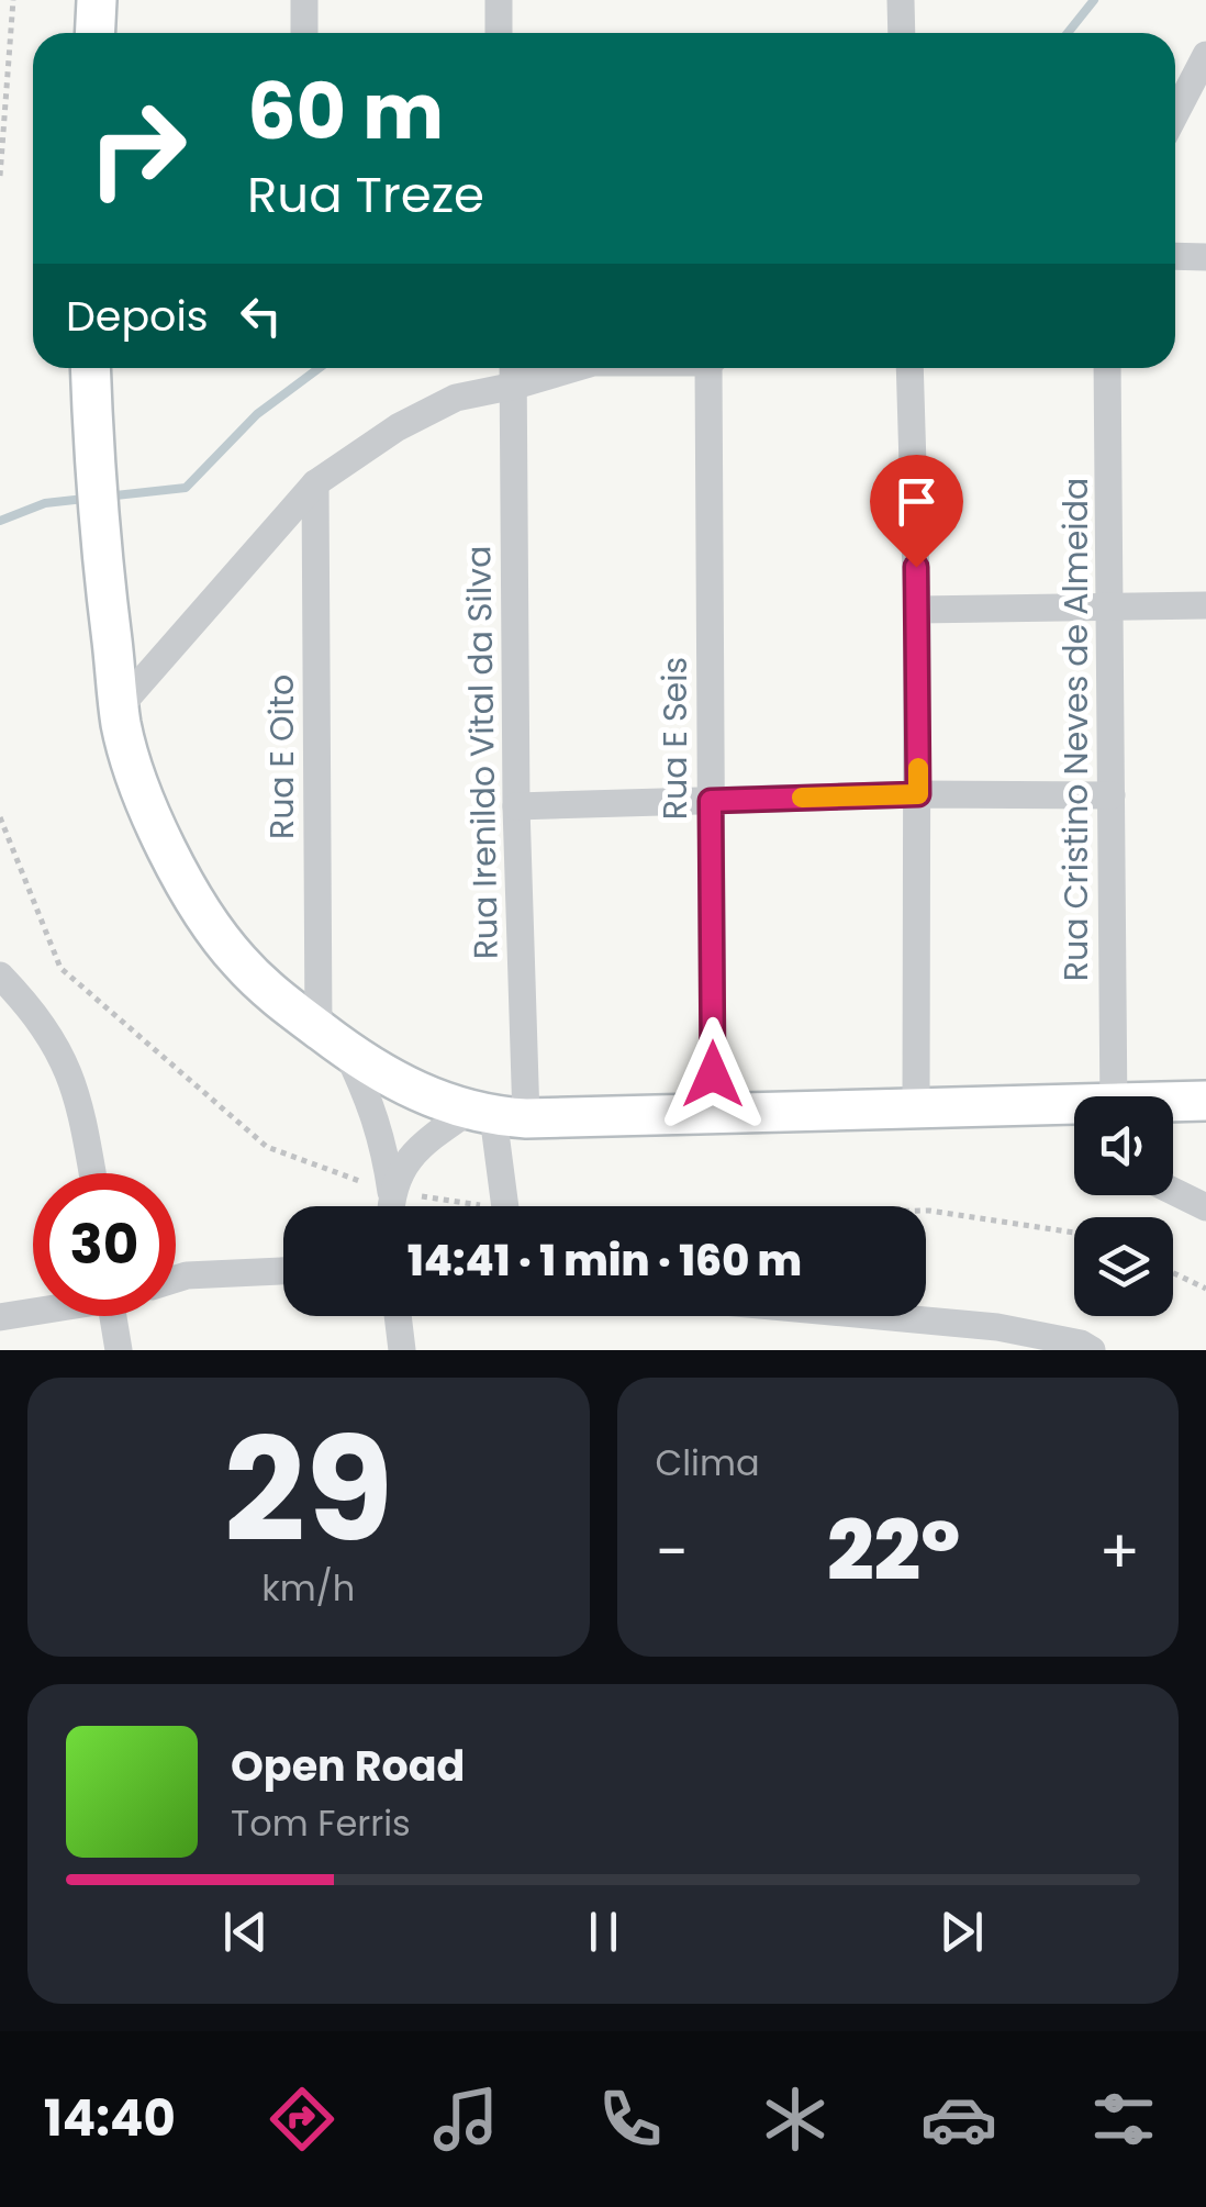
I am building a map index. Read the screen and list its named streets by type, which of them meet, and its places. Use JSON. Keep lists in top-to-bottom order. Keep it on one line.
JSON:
{"streets":{"street":["Rua Cristino Neves de Almeida","Rua E Seis","Rua Irenildo Vital da Silva","Rua E Oito"]},"page":{"turn":["60 m","Rua Treze"],"then":"Depois","limit":"30","trip":"14:41 · 1 min · 160 m","tile":[["29","km/h"],"Clima"],"heat":["−","22°","+"],"song":["Open Road","Tom Ferris"],"tabs":"14:40"}}
